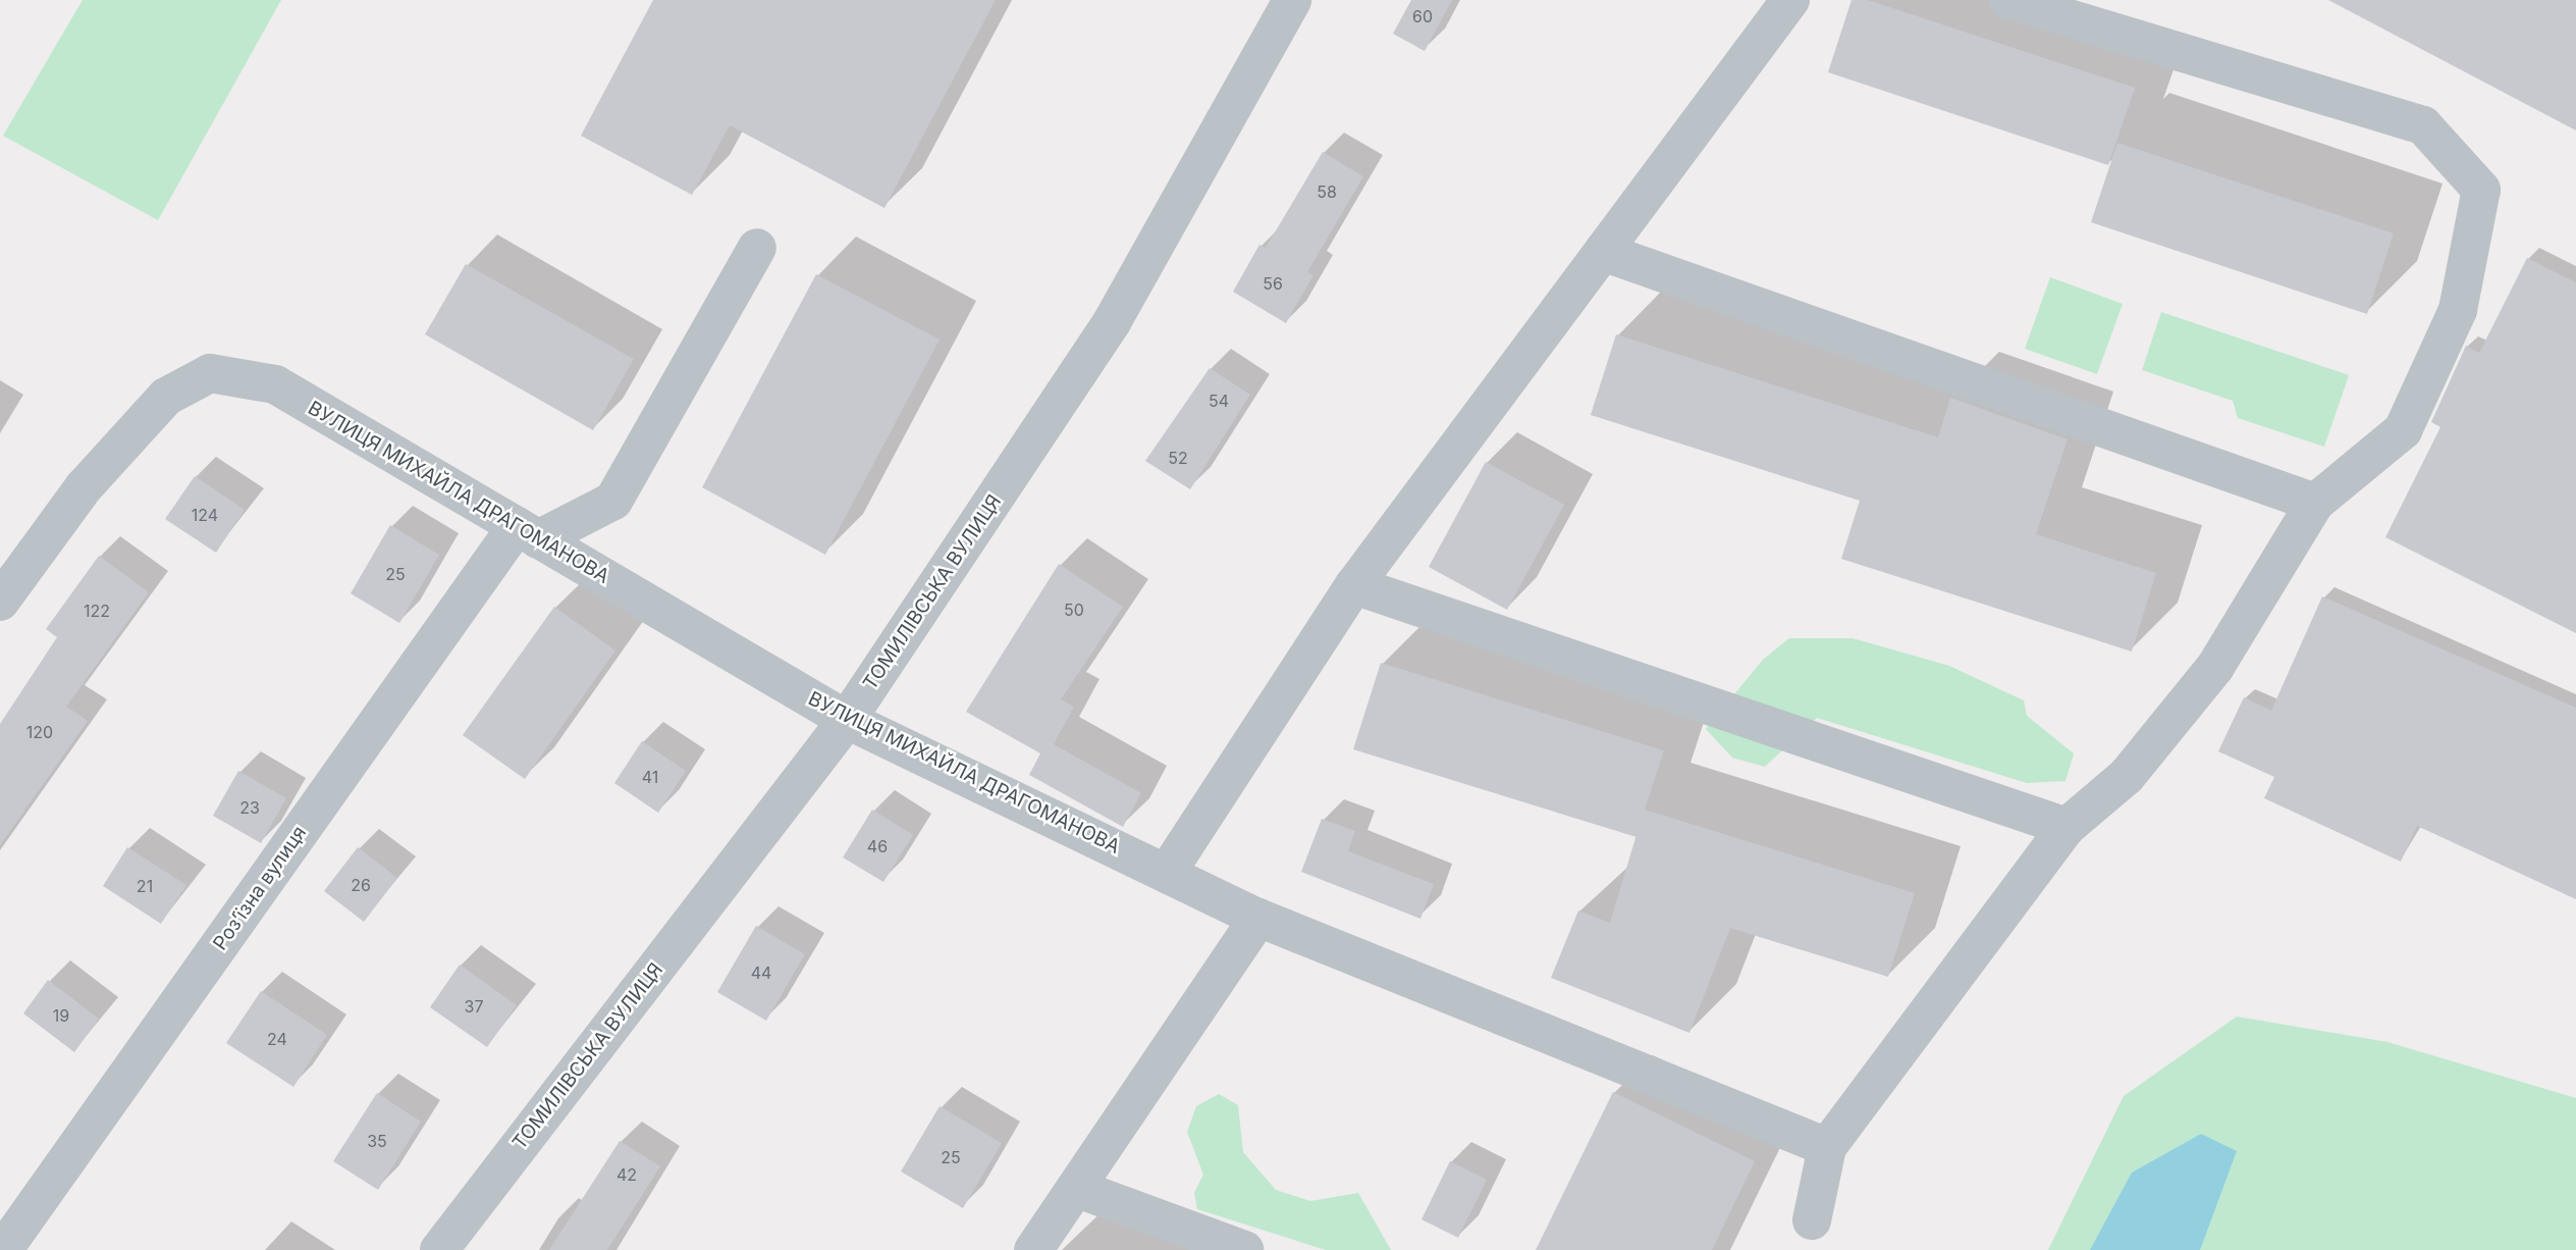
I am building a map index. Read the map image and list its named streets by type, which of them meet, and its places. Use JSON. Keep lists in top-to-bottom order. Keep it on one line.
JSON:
{"streets":{"street":["ВУЛИЦЯ МИХАЙЛА ДРАГОМАНОВА","ТОМИЛІВСЬКА ВУЛИЦЯ","Розʼїзна вулиця"]},"crossings":[["ВУЛИЦЯ МИХАЙЛА ДРАГОМАНОВА","ТОМИЛІВСЬКА ВУЛИЦЯ"],["ВУЛИЦЯ МИХАЙЛА ДРАГОМАНОВА","Розʼїзна вулиця"]],"house_numbers":["60","58","56","54","52","124","25","50","122","120","41","23","46","26","21","44","37","19","24","35","25","42"]}
